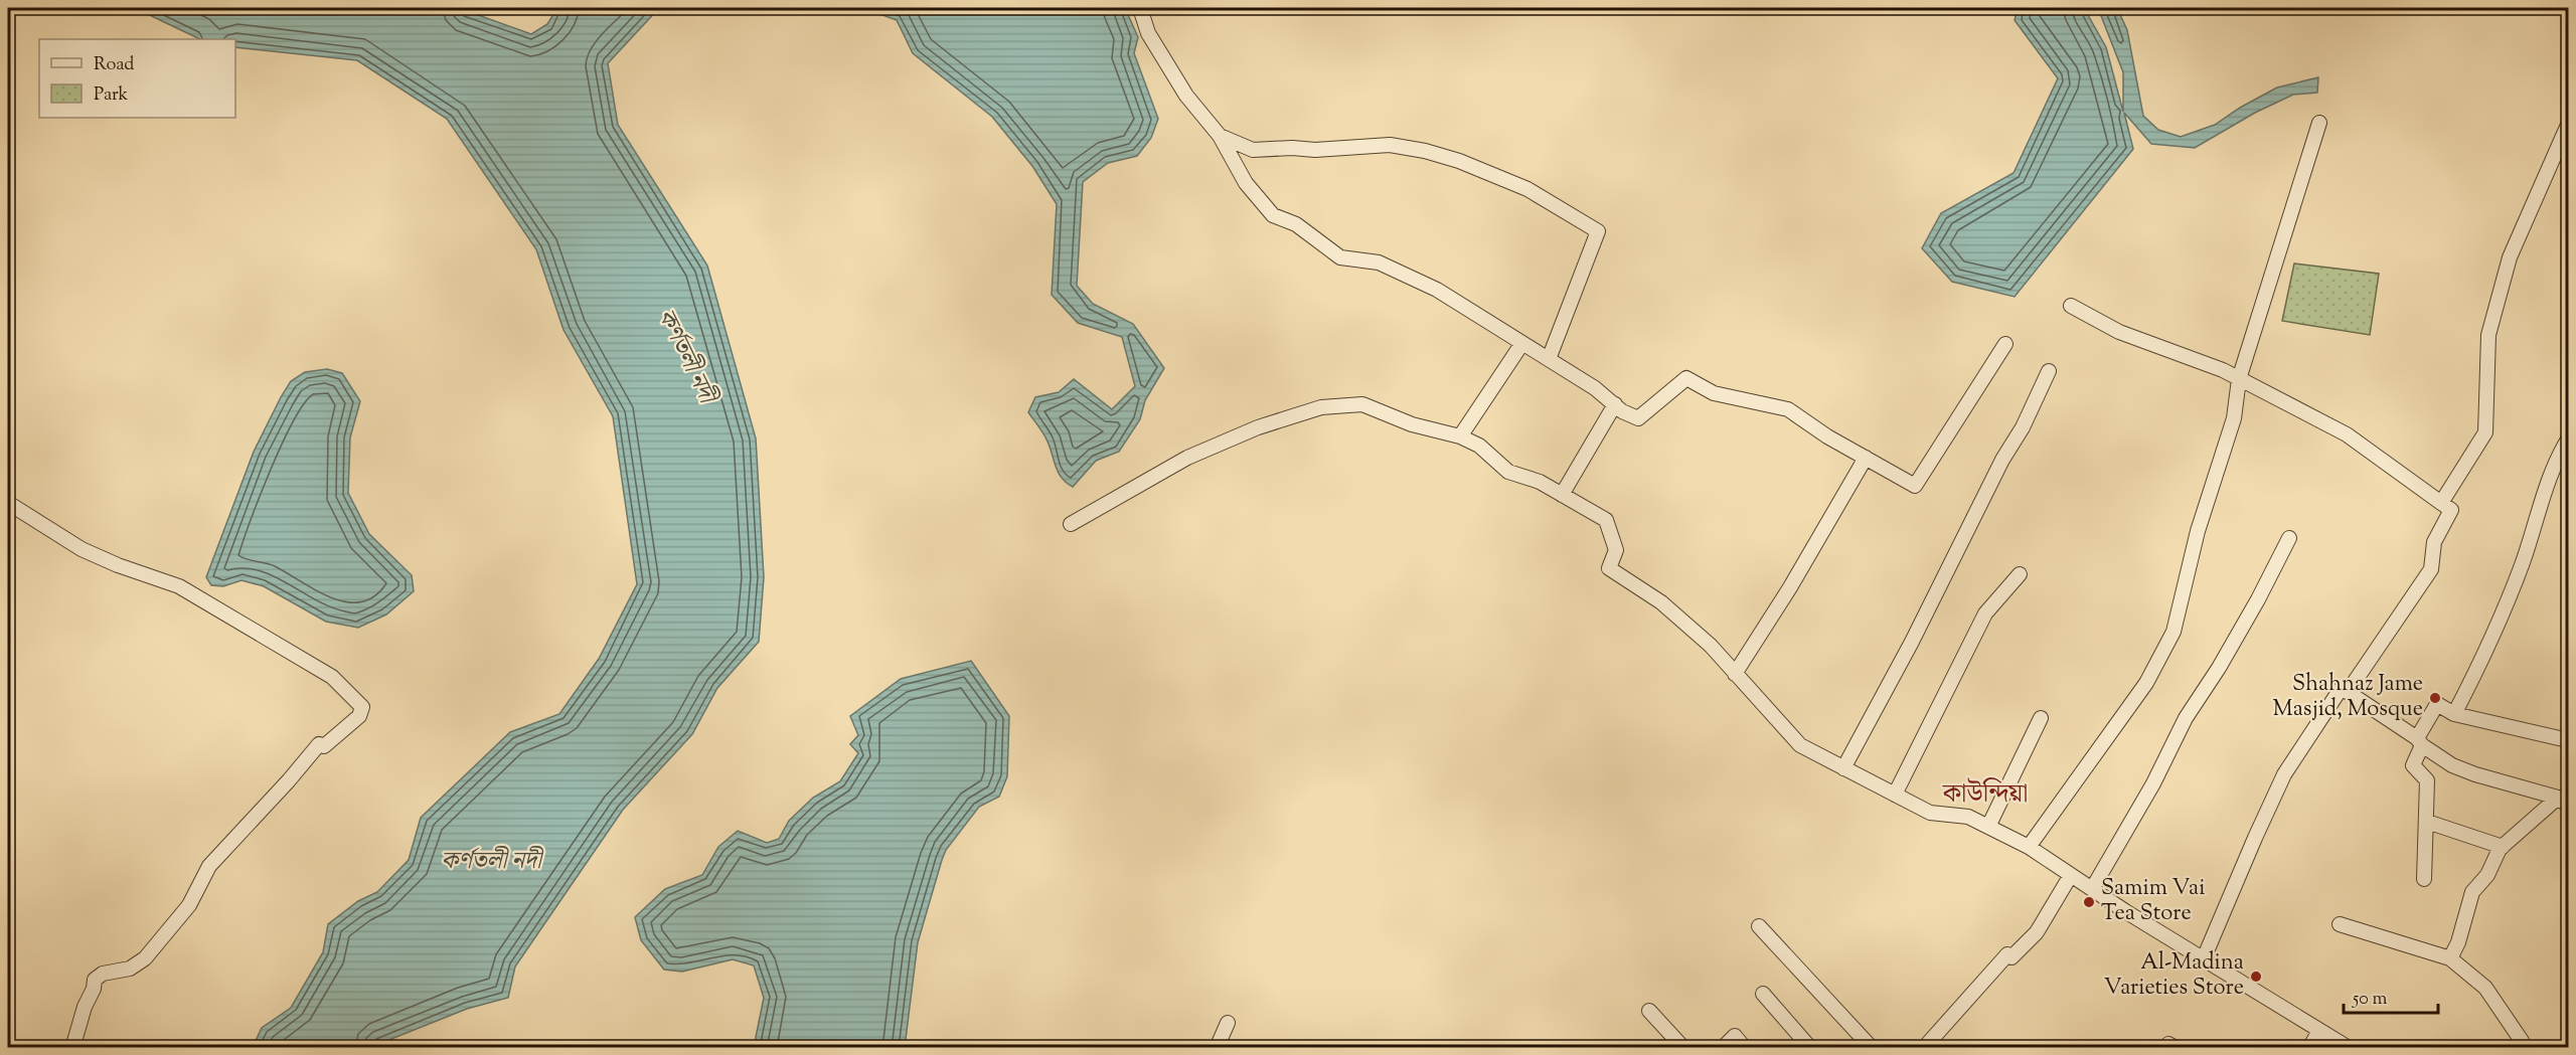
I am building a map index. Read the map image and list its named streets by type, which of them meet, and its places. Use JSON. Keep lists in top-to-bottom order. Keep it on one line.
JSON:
{"districts":["কাউন্দিয়া"],"water":["কর্ণতলী নদী"],"places":["Shahnaz Jame Masjid, Mosque","Samim Vai Tea Store","Al-Madina Varieties Store"],"legend":["Road","Park"],"scale_bar":"50 m"}
